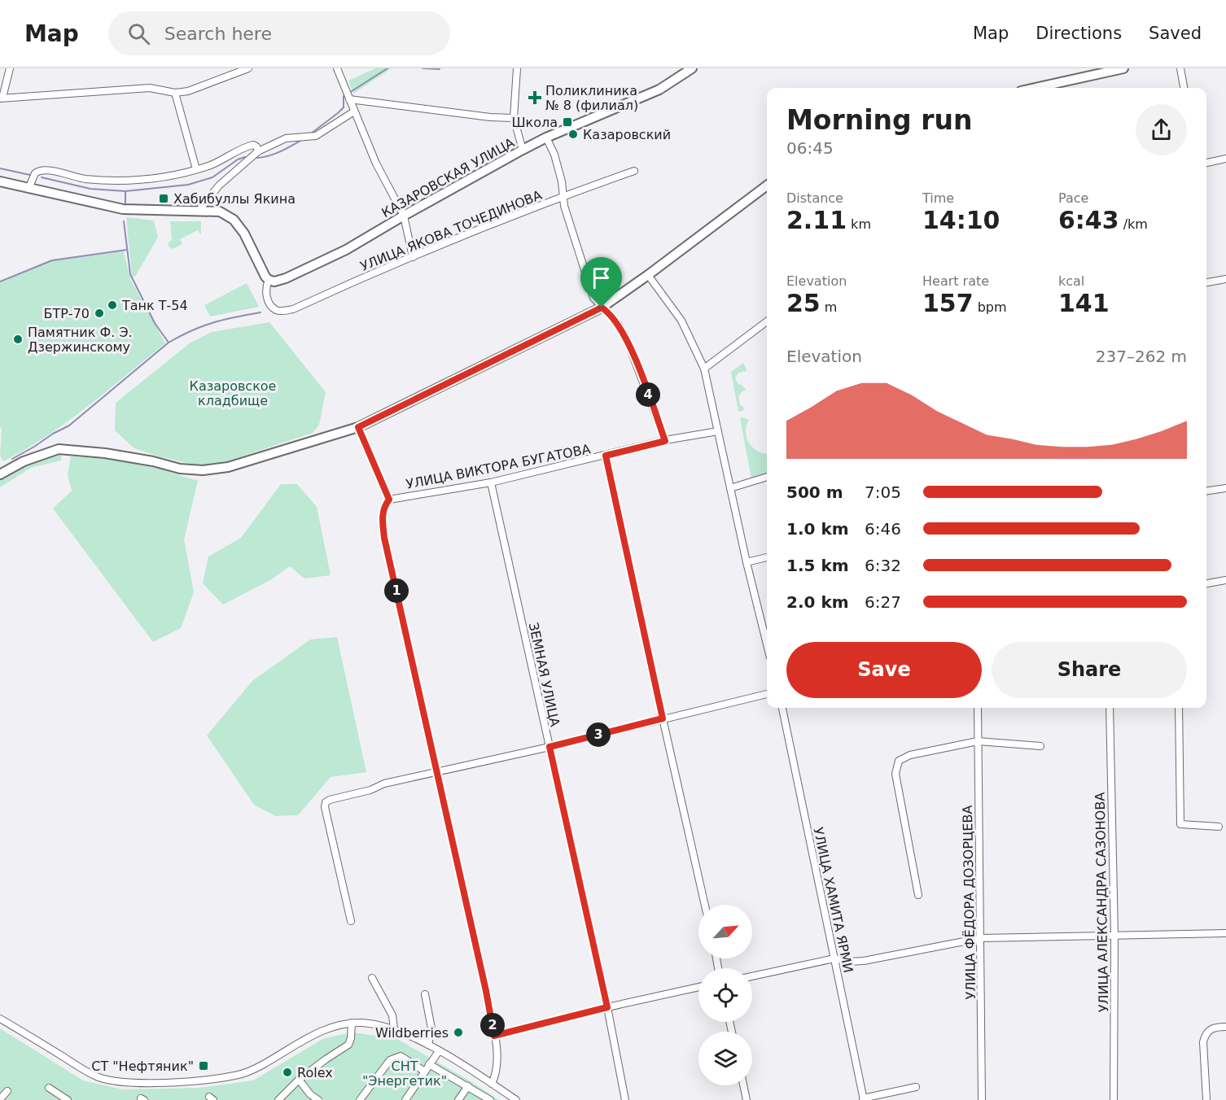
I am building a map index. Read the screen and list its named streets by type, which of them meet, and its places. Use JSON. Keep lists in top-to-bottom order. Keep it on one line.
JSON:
{"streets":{"street":["КАЗАРОВСКАЯ УЛИЦА","УЛИЦА ЯКОВА ТОЧЕДИНОВА","УЛИЦА ВИКТОРА БУГАТОВА","ЗЕМНАЯ УЛИЦА","УЛИЦА ХАМИТА ЯРМИ","УЛИЦА ФЁДОРА ДОЗОРЦЕВА","УЛИЦА АЛЕКСАНДРА САЗОНОВА"]},"crossings":[["КАЗАРОВСКАЯ УЛИЦА","УЛИЦА ЯКОВА ТОЧЕДИНОВА"],["УЛИЦА ВИКТОРА БУГАТОВА","ЗЕМНАЯ УЛИЦА"]],"parks":["Казаровское кладбище","СНТ \"Энергетик\""],"places":{"health":["Поликлиника № 8 (филиал)"],"transit":["Школа","Хабибуллы Якина","СТ \"Нефтяник\""],"other":["Казаровский","Танк Т-54","БТР-70","Памятник Ф. Э. Дзержинскому","Wildberries","Rolex"]},"north":"top right","page":{"header":"Map","search":"Search here","nav":["Map","Directions","Saved"],"heading":["Morning run","06:45"],"stats":[["Distance","2.11 km"],["Time","14:10"],["Pace","6:43 /km"],["Elevation","25 m"],["Heart rate","157 bpm"],["kcal","141"]],"chart":["Elevation","237–262 m"],"pins":["4","1","3","2"],"list":[{"name":"500 m","note":"7:05"},{"name":"1.0 km","note":"6:46"},{"name":"1.5 km","note":"6:32"},{"name":"2.0 km","note":"6:27"}],"buttons":["Save","Share"]}}
